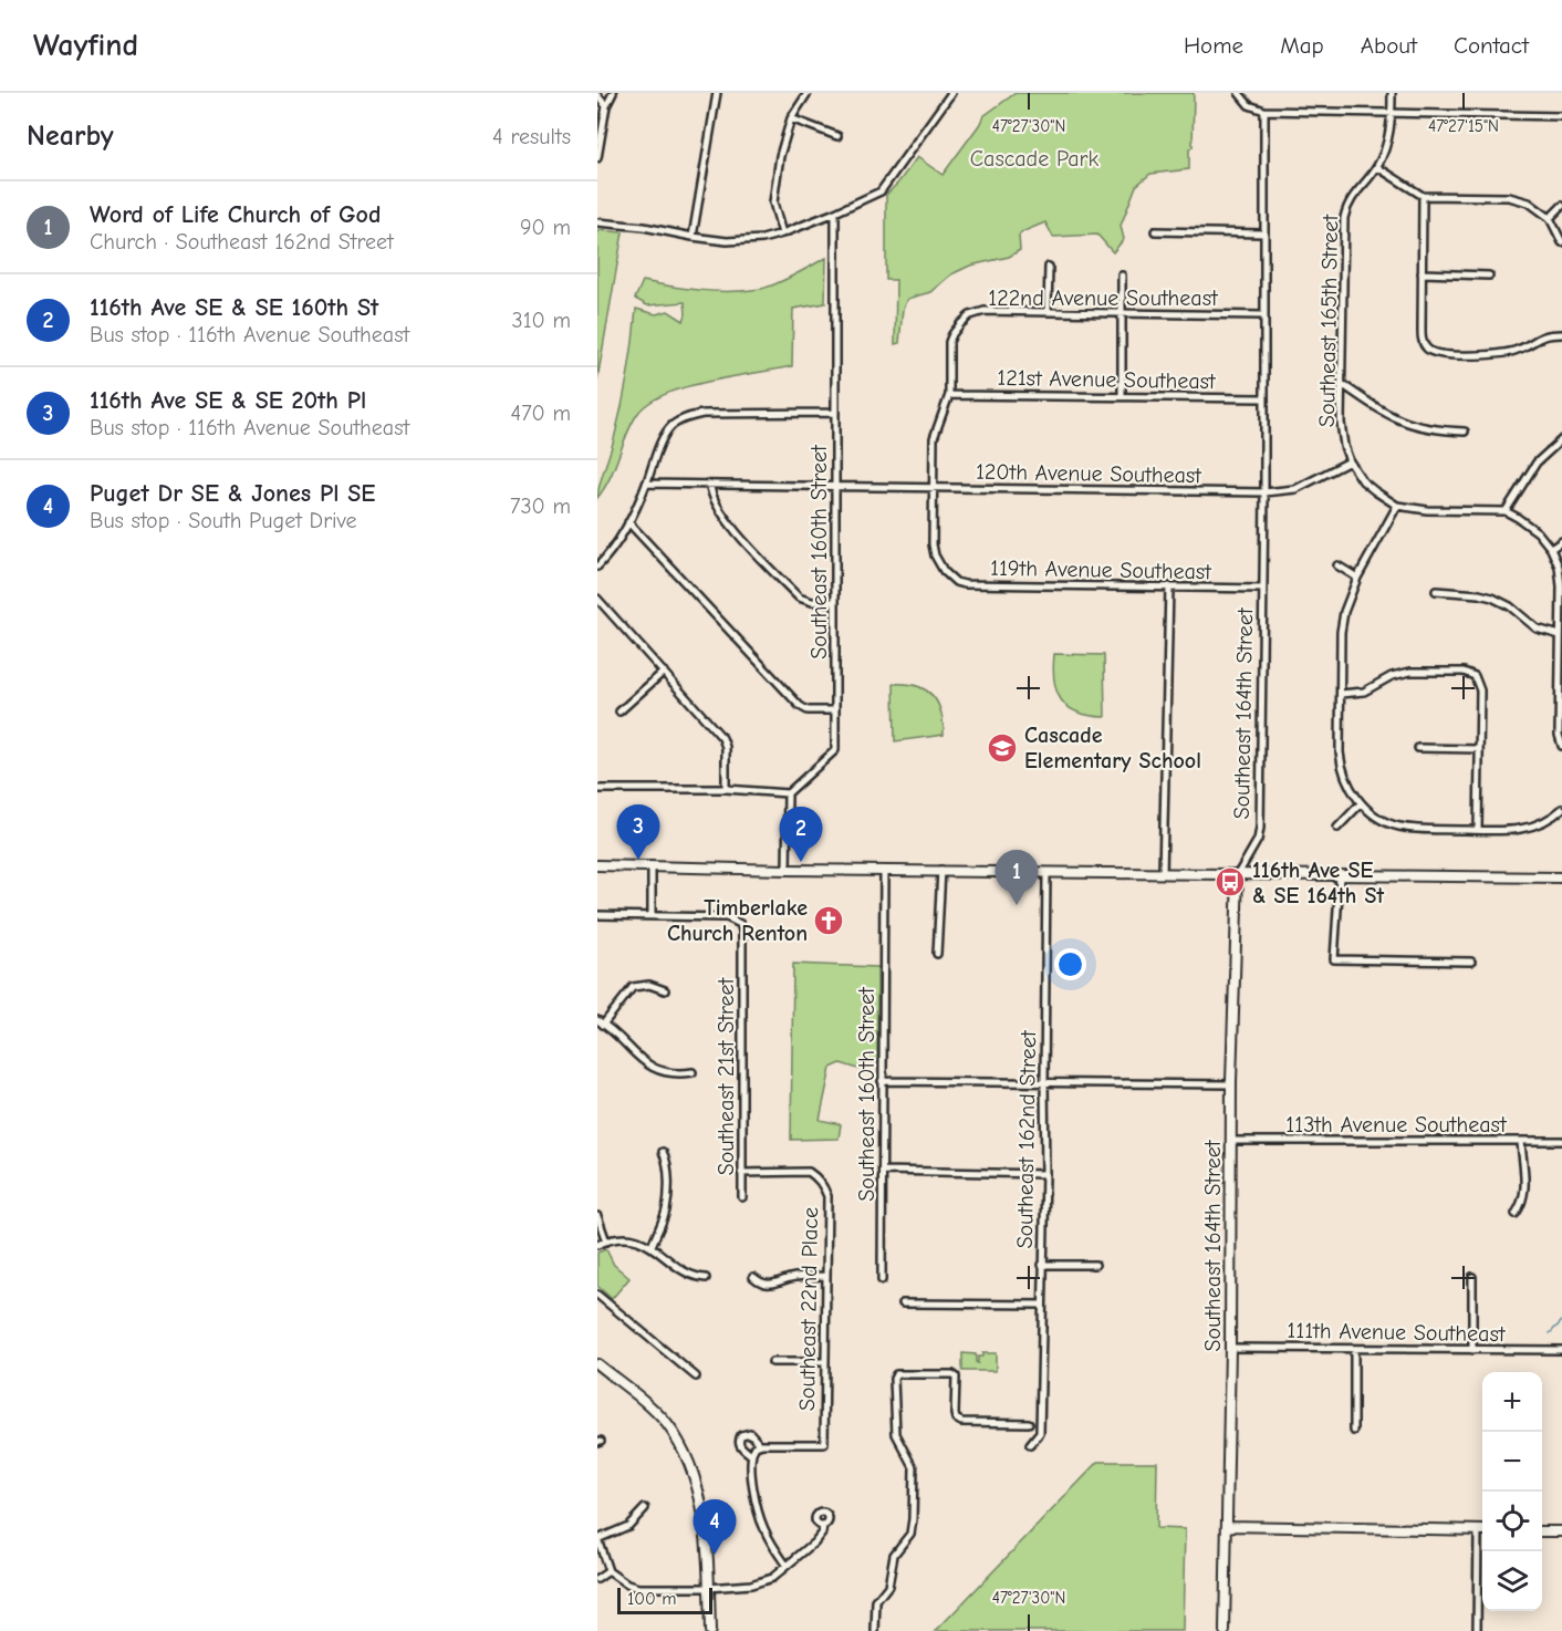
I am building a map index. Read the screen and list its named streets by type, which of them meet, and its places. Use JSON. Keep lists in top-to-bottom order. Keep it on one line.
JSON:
{"streets":{"street":["122nd Avenue Southeast","Southeast 165th Street","121st Avenue Southeast","120th Avenue Southeast","Southeast 160th Street","119th Avenue Southeast","Southeast 164th Street","Southeast 21st Street","113th Avenue Southeast","Southeast 162nd Street","Southeast 22nd Place","111th Avenue Southeast"]},"crossings":[["122nd Avenue Southeast","121st Avenue Southeast"],["122nd Avenue Southeast","Southeast 164th Street"],["Southeast 165th Street","120th Avenue Southeast"],["121st Avenue Southeast","Southeast 164th Street"],["120th Avenue Southeast","Southeast 160th Street"],["120th Avenue Southeast","119th Avenue Southeast"],["120th Avenue Southeast","Southeast 164th Street"],["119th Avenue Southeast","Southeast 164th Street"],["Southeast 164th Street","113th Avenue Southeast"],["Southeast 164th Street","111th Avenue Southeast"],["Southeast 21st Street","Southeast 22nd Place"]],"parks":["Cascade Park"],"places":{"school or university":["Cascade Elementary School"],"bus stop":["116th Ave SE & SE 164th St"],"church":["Timberlake Church Renton"]},"scale_bar":"100 m","page":{"header":"Wayfind","nav":["Home","Map","About","Contact"],"heading":["Nearby","4 results"],"list":[{"mark":"1","name":"Word of Life Church of God","note":"Church · Southeast 162nd Street","value":"90 m"},{"mark":"2","name":"116th Ave SE & SE 160th St","note":"Bus stop · 116th Avenue Southeast","value":"310 m"},{"mark":"3","name":"116th Ave SE & SE 20th Pl","note":"Bus stop · 116th Avenue Southeast","value":"470 m"},{"mark":"4","name":"Puget Dr SE & Jones Pl SE","note":"Bus stop · South Puget Drive","value":"730 m"}],"pins":["3","2","1","4"],"map_buttons":["+","−"],"scale":"100 m"},"coordinates":["47°27'30\"N","47°27'15\"N"]}
